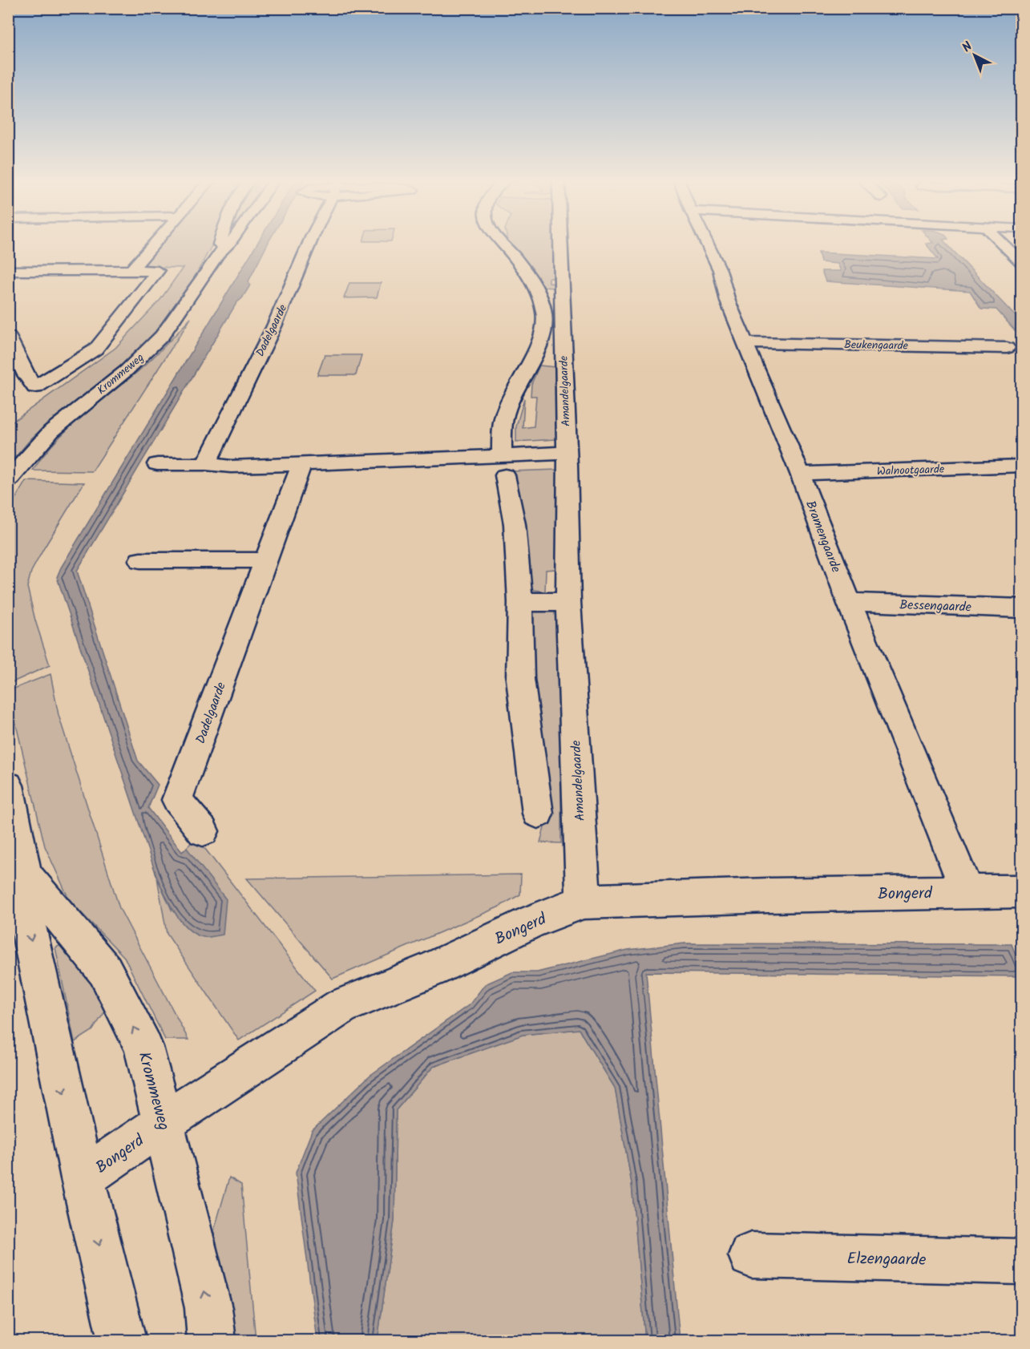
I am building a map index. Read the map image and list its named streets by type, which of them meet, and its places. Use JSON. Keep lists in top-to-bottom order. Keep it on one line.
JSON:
{"streets":{"street":["Dadelgaarde","Beukengaarde","Krommeweg","Amandelgaarde","Walnootgaarde","Bramengaarde","Bessengaarde","Bongerd","Elzengaarde"]},"crossings":[["Beukengaarde","Bramengaarde"],["Krommeweg","Bongerd"],["Amandelgaarde","Bongerd"],["Walnootgaarde","Bramengaarde"],["Bramengaarde","Bessengaarde"],["Bramengaarde","Bongerd"]],"north":"top left"}
